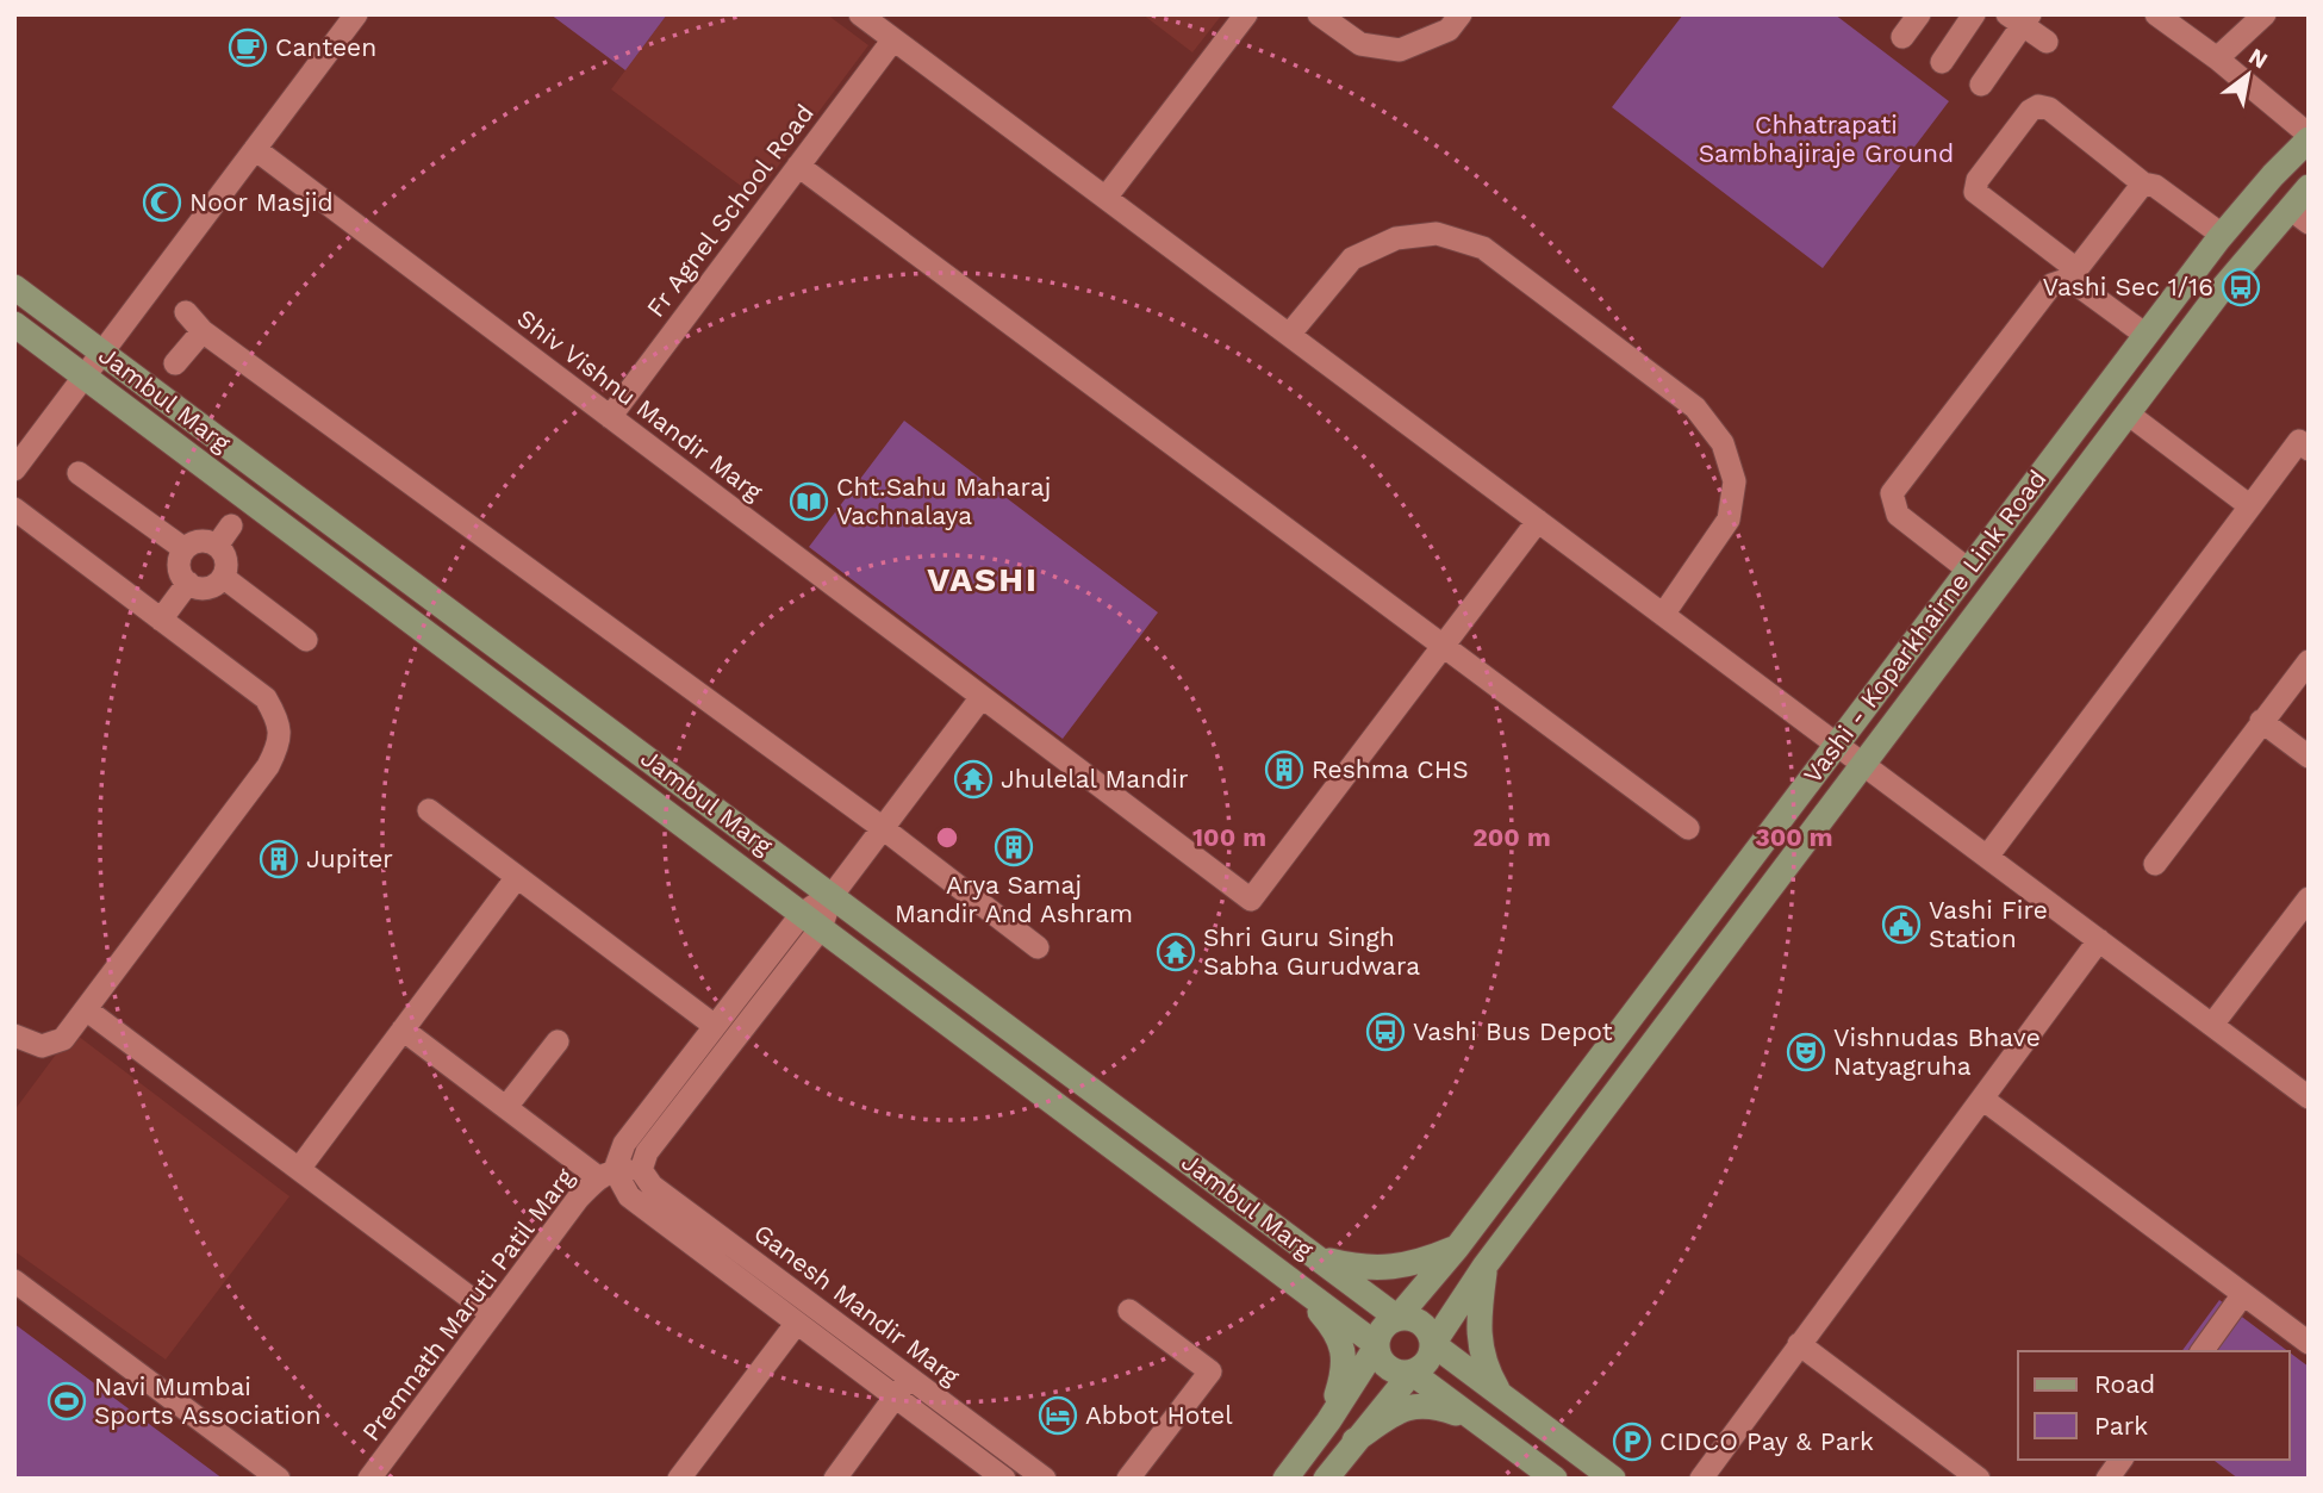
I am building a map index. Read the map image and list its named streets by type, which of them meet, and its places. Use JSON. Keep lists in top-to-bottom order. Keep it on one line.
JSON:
{"streets":{"main road":["Jambul Marg","Vashi - Koparkhairne Link Road"],"street":["Fr Agnel School Road","Shiv Vishnu Mandir Marg","Premnath Maruti Patil Marg","Ganesh Mandir Marg"]},"crossings":[["Fr Agnel School Road","Shiv Vishnu Mandir Marg"],["Jambul Marg","Vashi - Koparkhairne Link Road"],["Jambul Marg","Premnath Maruti Patil Marg"],["Shiv Vishnu Mandir Marg","Premnath Maruti Patil Marg"],["Premnath Maruti Patil Marg","Ganesh Mandir Marg"]],"districts":["VASHI"],"parks":["Chhatrapati Sambhajiraje Ground"],"places":{"cafe":["Canteen"],"mosque":["Noor Masjid"],"bus stop":["Vashi Sec 1/16","Vashi Bus Depot"],"library":["Cht.Sahu Maharaj Vachnalaya"],"building":["Reshma CHS","Arya Samaj Mandir And Ashram","Jupiter"],"temple":["Jhulelal Mandir","Shri Guru Singh Sabha Gurudwara"],"public building":["Vashi Fire Station"],"theatre":["Vishnudas Bhave Natyagruha"],"sports":["Navi Mumbai Sports Association"],"hotel":["Abbot Hotel"],"parking":["CIDCO Pay & Park"]},"legend":["Road","Park"],"north":"top right","rings":["100 m","200 m","300 m"]}
